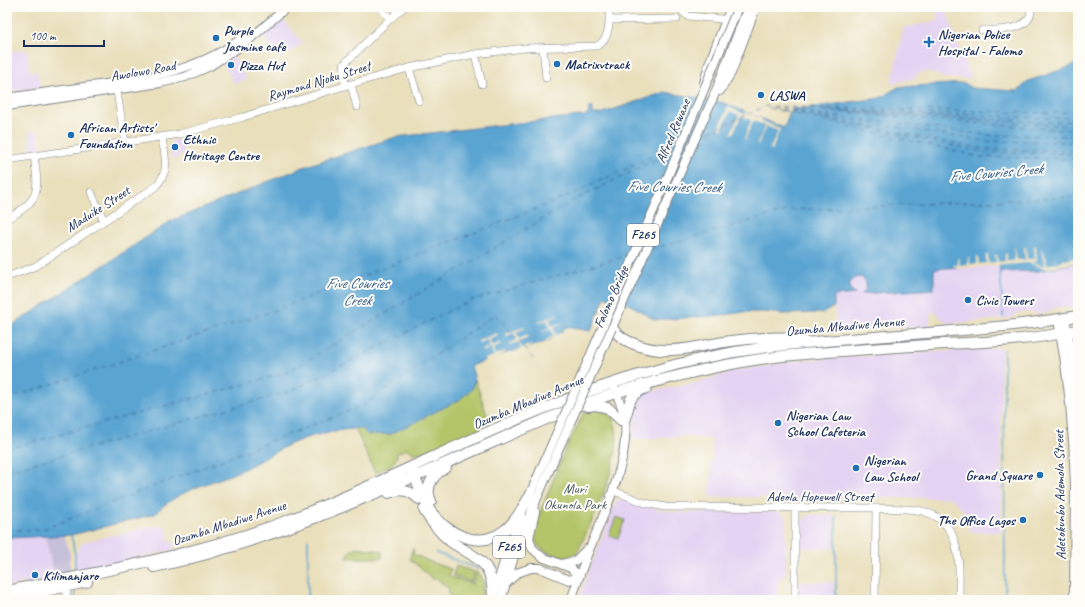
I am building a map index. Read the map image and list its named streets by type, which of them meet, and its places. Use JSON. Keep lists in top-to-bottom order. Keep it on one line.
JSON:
{"streets":{"highway":["Ozumba Mbadiwe Avenue"],"main road":["Awolowo Road","Alfred Rewane","F265","Falomo Bridge","Adetokunbo Ademola Street"],"street":["Raymond Njoku Street","Maduike Street","Adeola Hopewell Street"]},"crossings":[["Raymond Njoku Street","Maduike Street"],["Alfred Rewane","F265"],["Alfred Rewane","Falomo Bridge"],["F265","Falomo Bridge"],["Ozumba Mbadiwe Avenue","Adetokunbo Ademola Street"]],"water":["Five Cowries Creek"],"parks":["Muri Okunola Park"],"places":{"other":["Purple Jasmine cafe","Matrixvtrack","Pizza Hut","LASWA","African Artists' Foundation","Ethnic Heritage Centre","Civic Towers","Nigerian Law School Cafeteria","Nigerian Law School","Grand Square","The Office Lagos","Kilimanjaro"],"health":["Nigerian Police Hospital - Falomo"]},"scale_bar":"100 m"}
